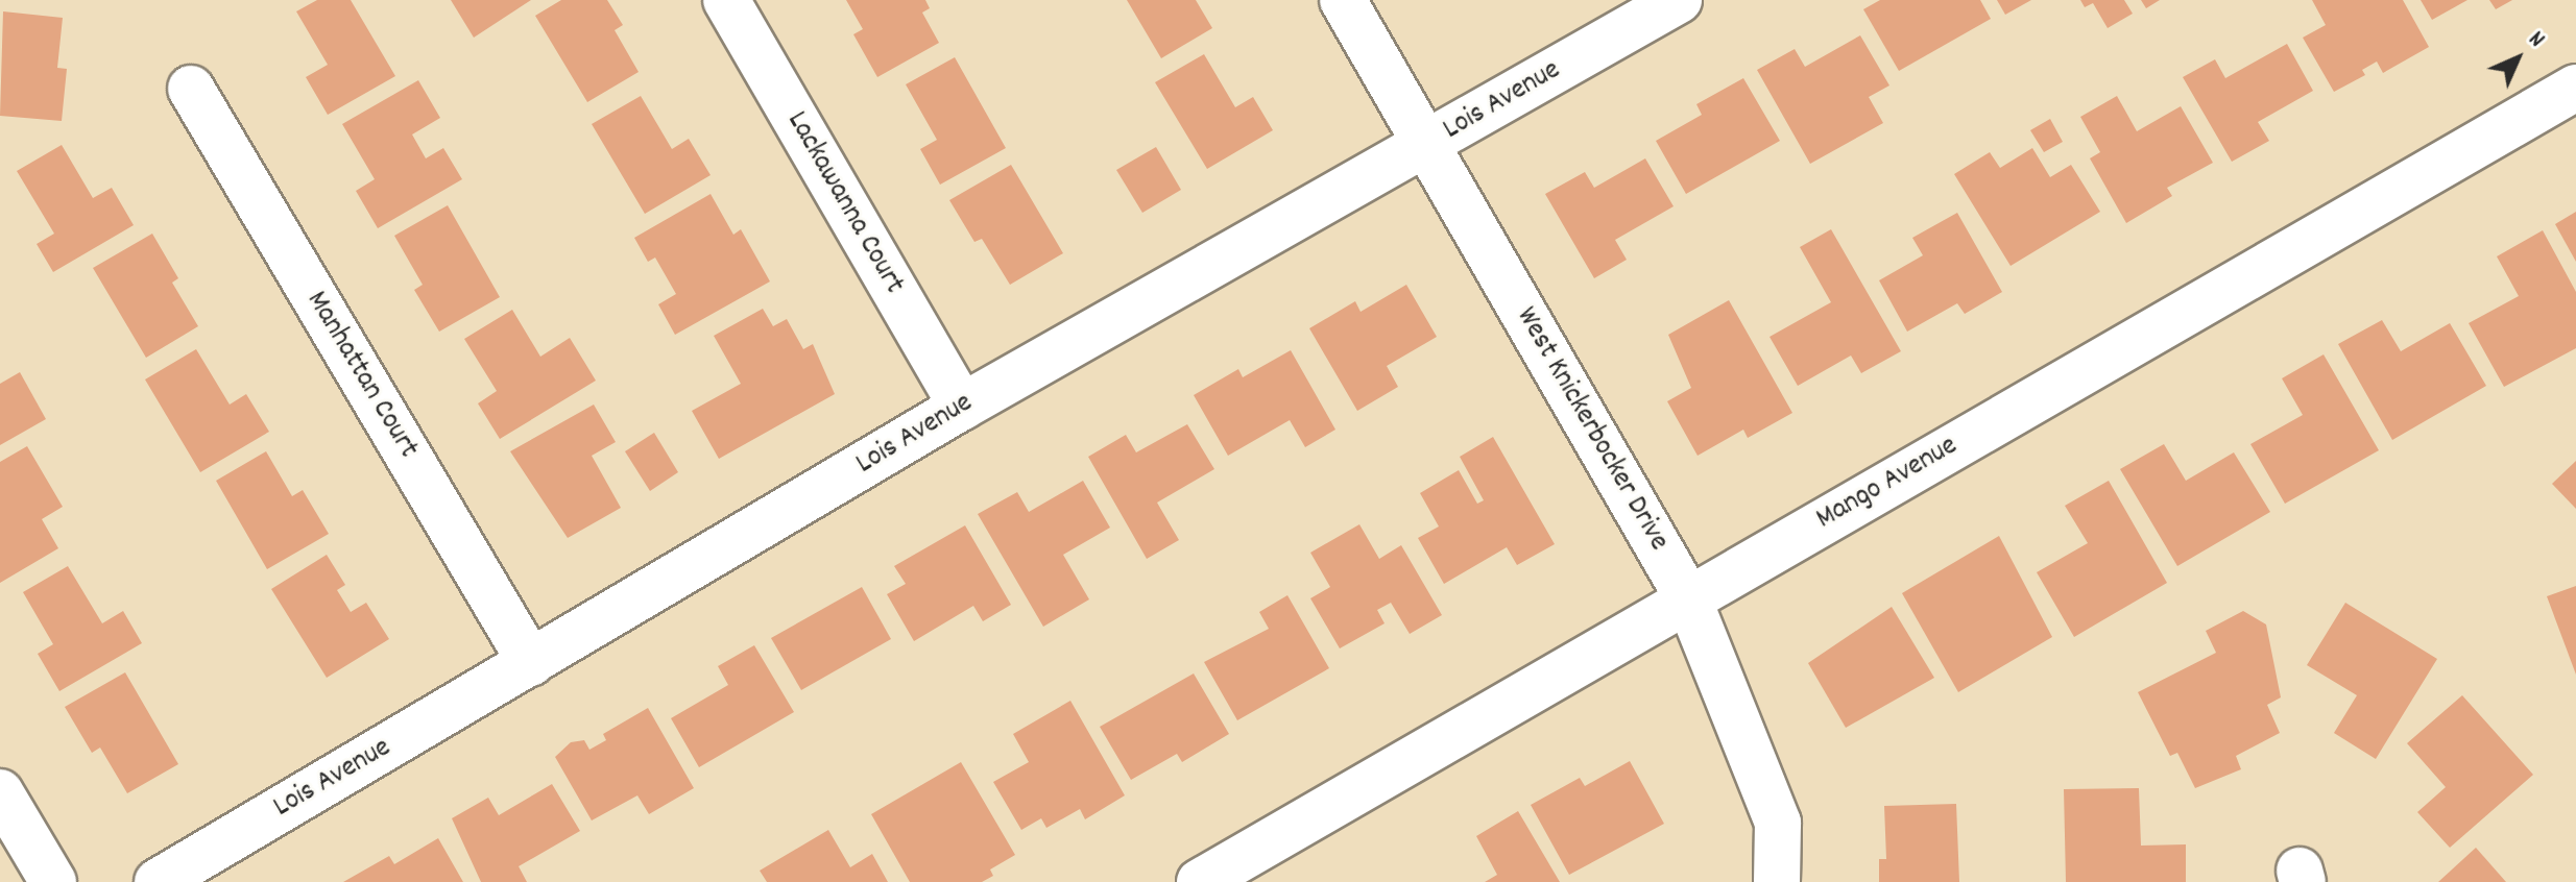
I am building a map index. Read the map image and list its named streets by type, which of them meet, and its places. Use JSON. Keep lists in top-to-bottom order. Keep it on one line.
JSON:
{"streets":{"street":["Lois Avenue","Lackawanna Court","Manhattan Court","West Knickerbocker Drive","Mango Avenue"]},"crossings":[["Lois Avenue","Lackawanna Court"],["Lois Avenue","Manhattan Court"],["Lois Avenue","West Knickerbocker Drive"],["West Knickerbocker Drive","Mango Avenue"]],"north":"top right"}
